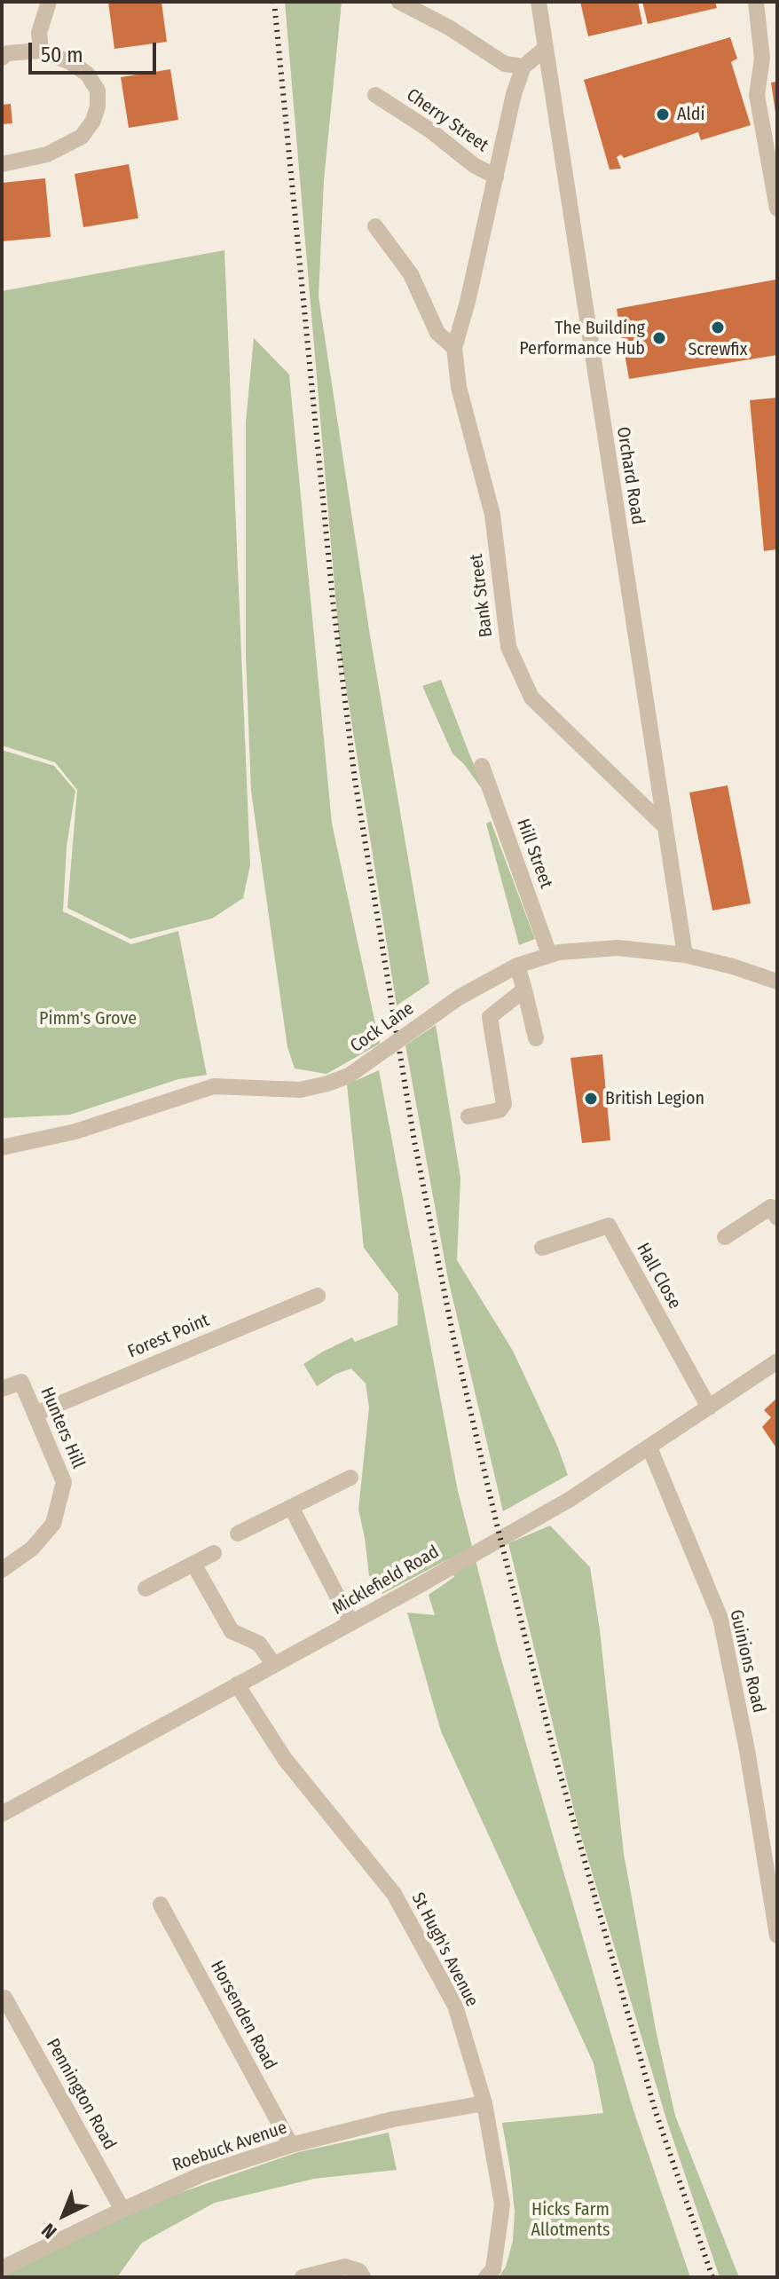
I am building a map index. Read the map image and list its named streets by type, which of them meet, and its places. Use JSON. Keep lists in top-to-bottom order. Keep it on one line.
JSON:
{"streets":{"street":["Cherry Street","Orchard Road","Bank Street","Hill Street","Cock Lane","Hall Close","Forest Point","Hunters Hill","Micklefield Road","Guinions Road","St Hugh's Avenue","Horsenden Road","Pennington Road","Roebuck Avenue"]},"crossings":[["Cherry Street","Bank Street"],["Orchard Road","Bank Street"],["Orchard Road","Cock Lane"],["Hill Street","Cock Lane"],["Hall Close","Micklefield Road"],["Forest Point","Hunters Hill"],["Micklefield Road","Guinions Road"],["Micklefield Road","St Hugh's Avenue"],["St Hugh's Avenue","Roebuck Avenue"],["Horsenden Road","Roebuck Avenue"],["Pennington Road","Roebuck Avenue"]],"parks":["Pimm's Grove","Hicks Farm Allotments"],"places":["Aldi","Screwfix","The Building Performance Hub","British Legion"],"scale_bar":"50 m","north":"bottom left"}
